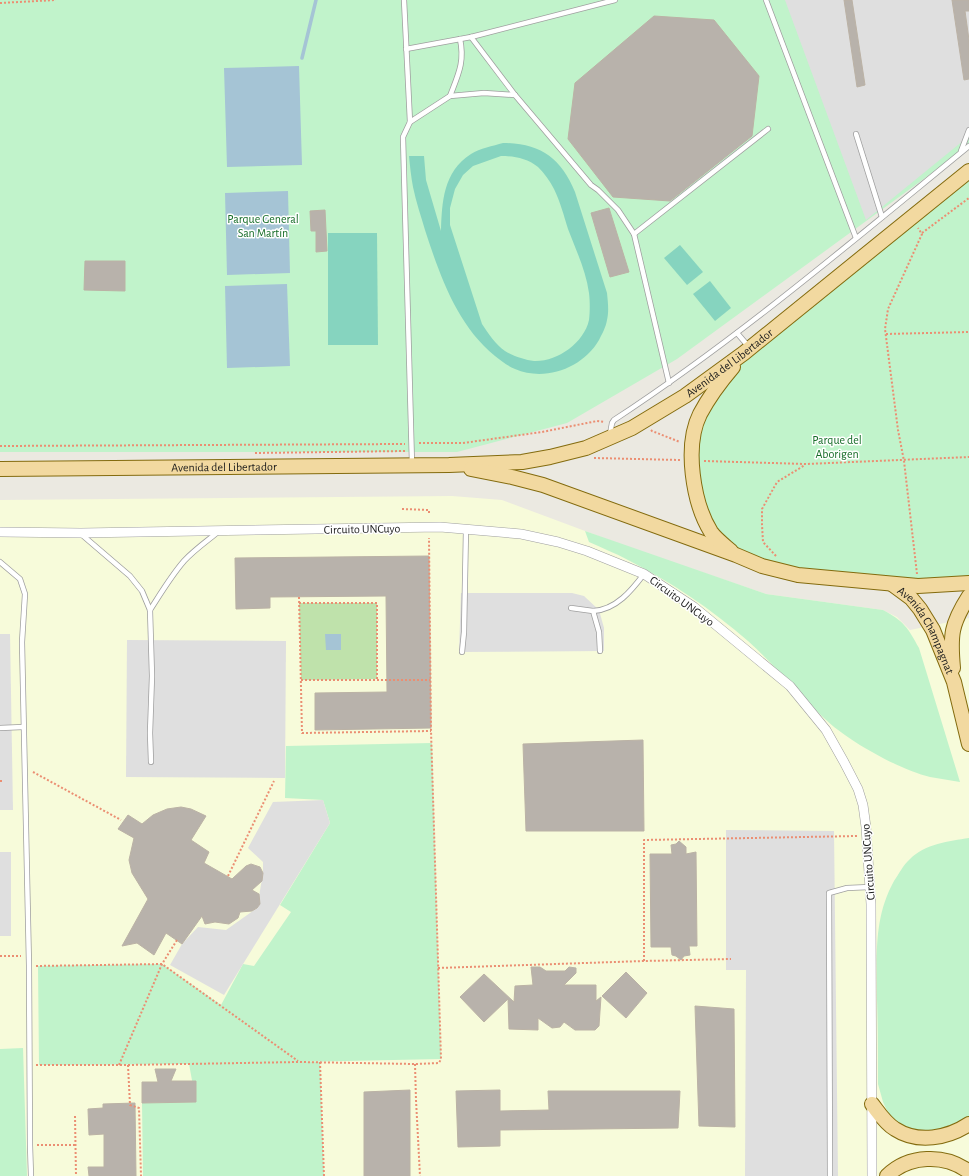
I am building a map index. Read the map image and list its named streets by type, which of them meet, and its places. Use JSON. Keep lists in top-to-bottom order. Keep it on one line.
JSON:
{"streets":{"main road":["Avenida del Libertador","Avenida Champagnat"],"street":["Circuito UNCuyo"]},"crossings":[["Avenida del Libertador","Avenida Champagnat"]],"parks":["Parque General San Martín","Parque del Aborigen"]}
